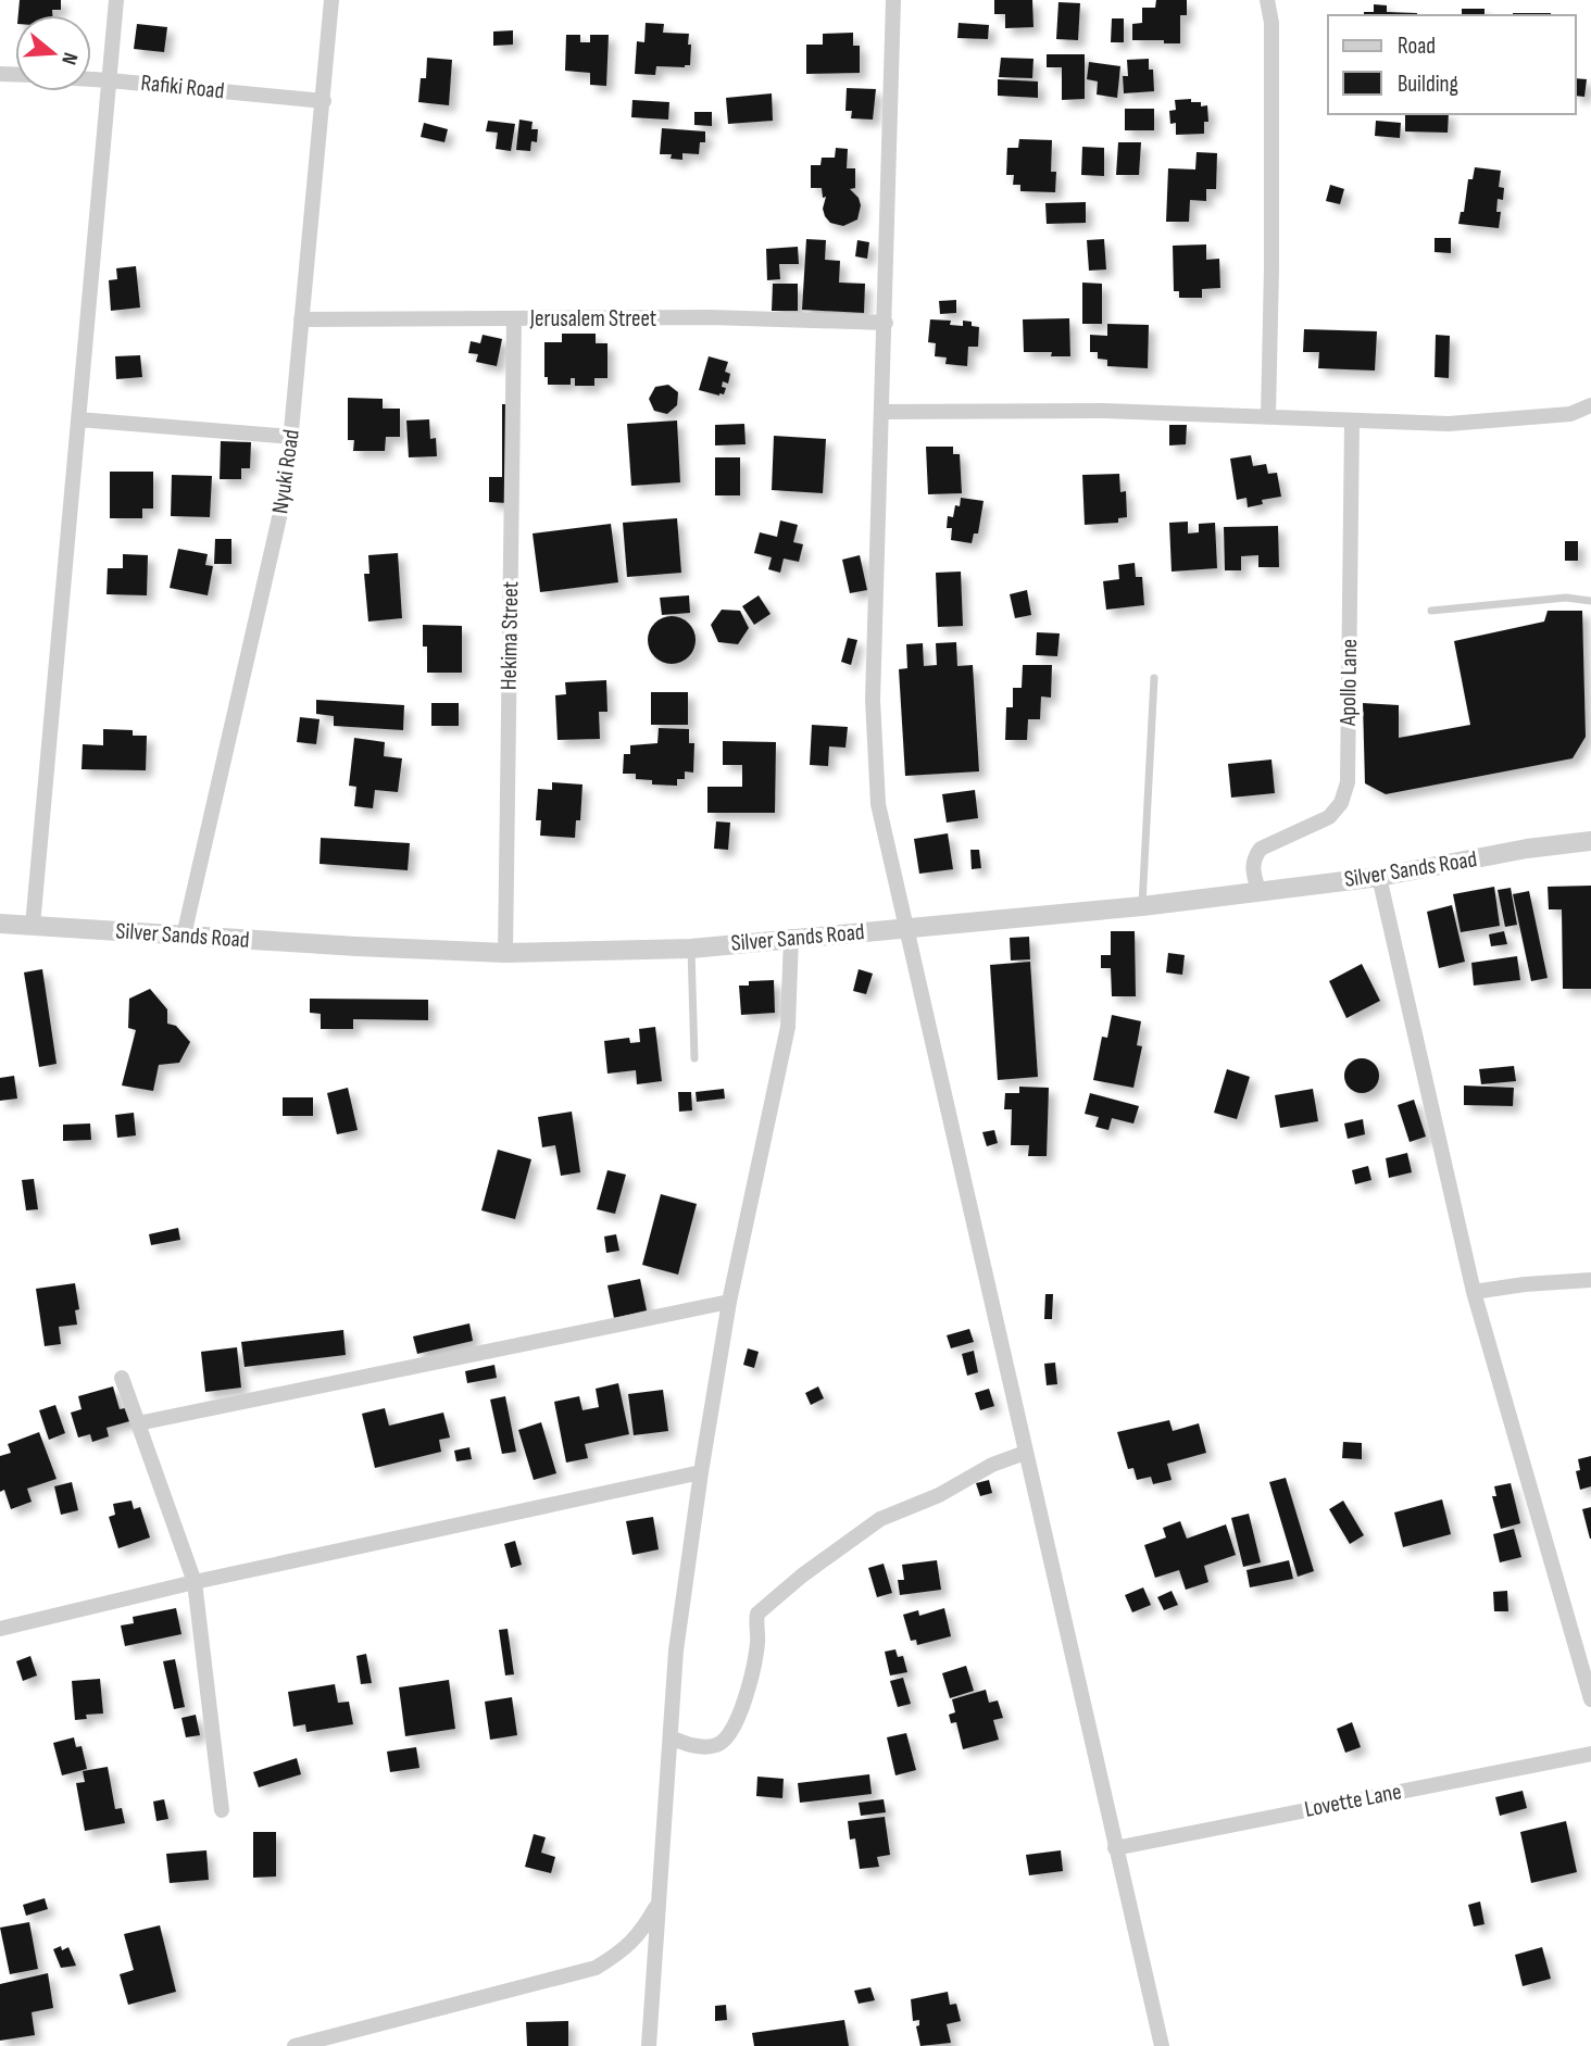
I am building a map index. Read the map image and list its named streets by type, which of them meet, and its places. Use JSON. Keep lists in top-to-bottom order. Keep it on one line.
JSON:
{"streets":{"street":["Rafiki Road","Jerusalem Street","Nyuki Road","Hekima Street","Apollo Lane","Silver Sands Road","Lovette Lane"]},"crossings":[["Rafiki Road","Nyuki Road"],["Jerusalem Street","Nyuki Road"],["Jerusalem Street","Hekima Street"],["Nyuki Road","Silver Sands Road"],["Hekima Street","Silver Sands Road"],["Apollo Lane","Silver Sands Road"]],"legend":["Road","Building"],"north":"right"}
